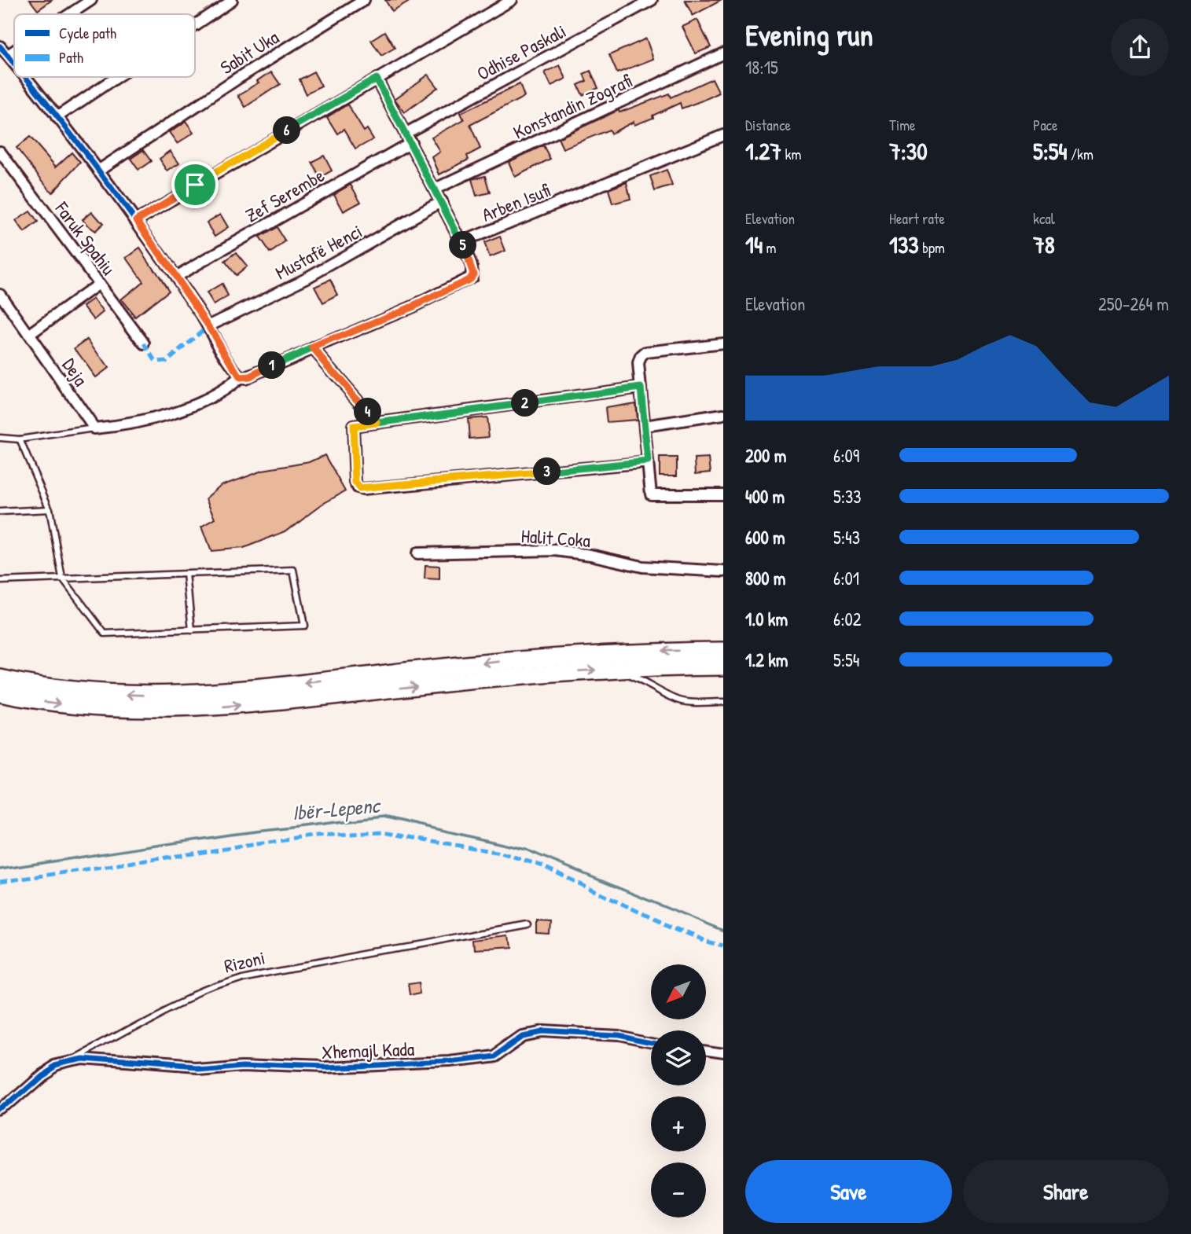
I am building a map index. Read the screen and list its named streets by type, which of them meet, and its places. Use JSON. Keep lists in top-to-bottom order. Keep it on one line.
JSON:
{"streets":{"street":["Sabit Uka","Odhise Paskali","Konstandin Zografi","Zef Serembe","Arben Isufi","Faruk Spahiu","Mustafë Henci","Deja","Halit Coka","Rizoni","Xhemajl Kada"]},"crossings":[["Odhise Paskali","Zef Serembe"],["Rizoni","Xhemajl Kada"]],"water":["Ibër-Lepenc"],"legend":["Cycle path","Path"],"north":"bottom left","page":{"heading":["Evening run","18:15"],"stats":[["Distance","1.27 km"],["Time","7:30"],["Pace","5:54 /km"],["Elevation","14 m"],["Heart rate","133 bpm"],["kcal","78"]],"pins":["6","5","1","2","4","3"],"chart":["Elevation","250–264 m"],"list":[{"name":"200 m","note":"6:09"},{"name":"400 m","note":"5:33"},{"name":"600 m","note":"5:43"},{"name":"800 m","note":"6:01"},{"name":"1.0 km","note":"6:02"},{"name":"1.2 km","note":"5:54"}],"map_buttons":["+","−"],"buttons":["Save","Share"]}}
